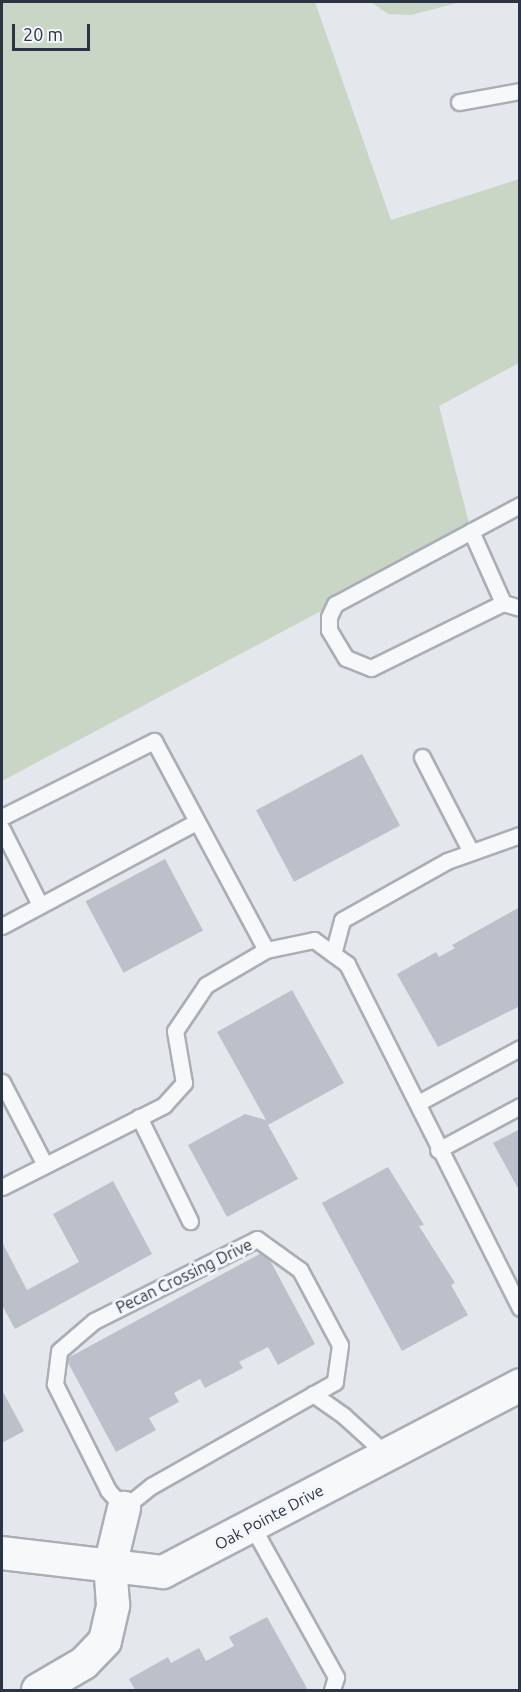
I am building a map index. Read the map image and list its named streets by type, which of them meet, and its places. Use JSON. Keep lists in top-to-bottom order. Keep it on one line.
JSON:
{"streets":{"street":["Oak Pointe Drive"],"lane":["Pecan Crossing Drive"]},"scale_bar":"20 m"}
